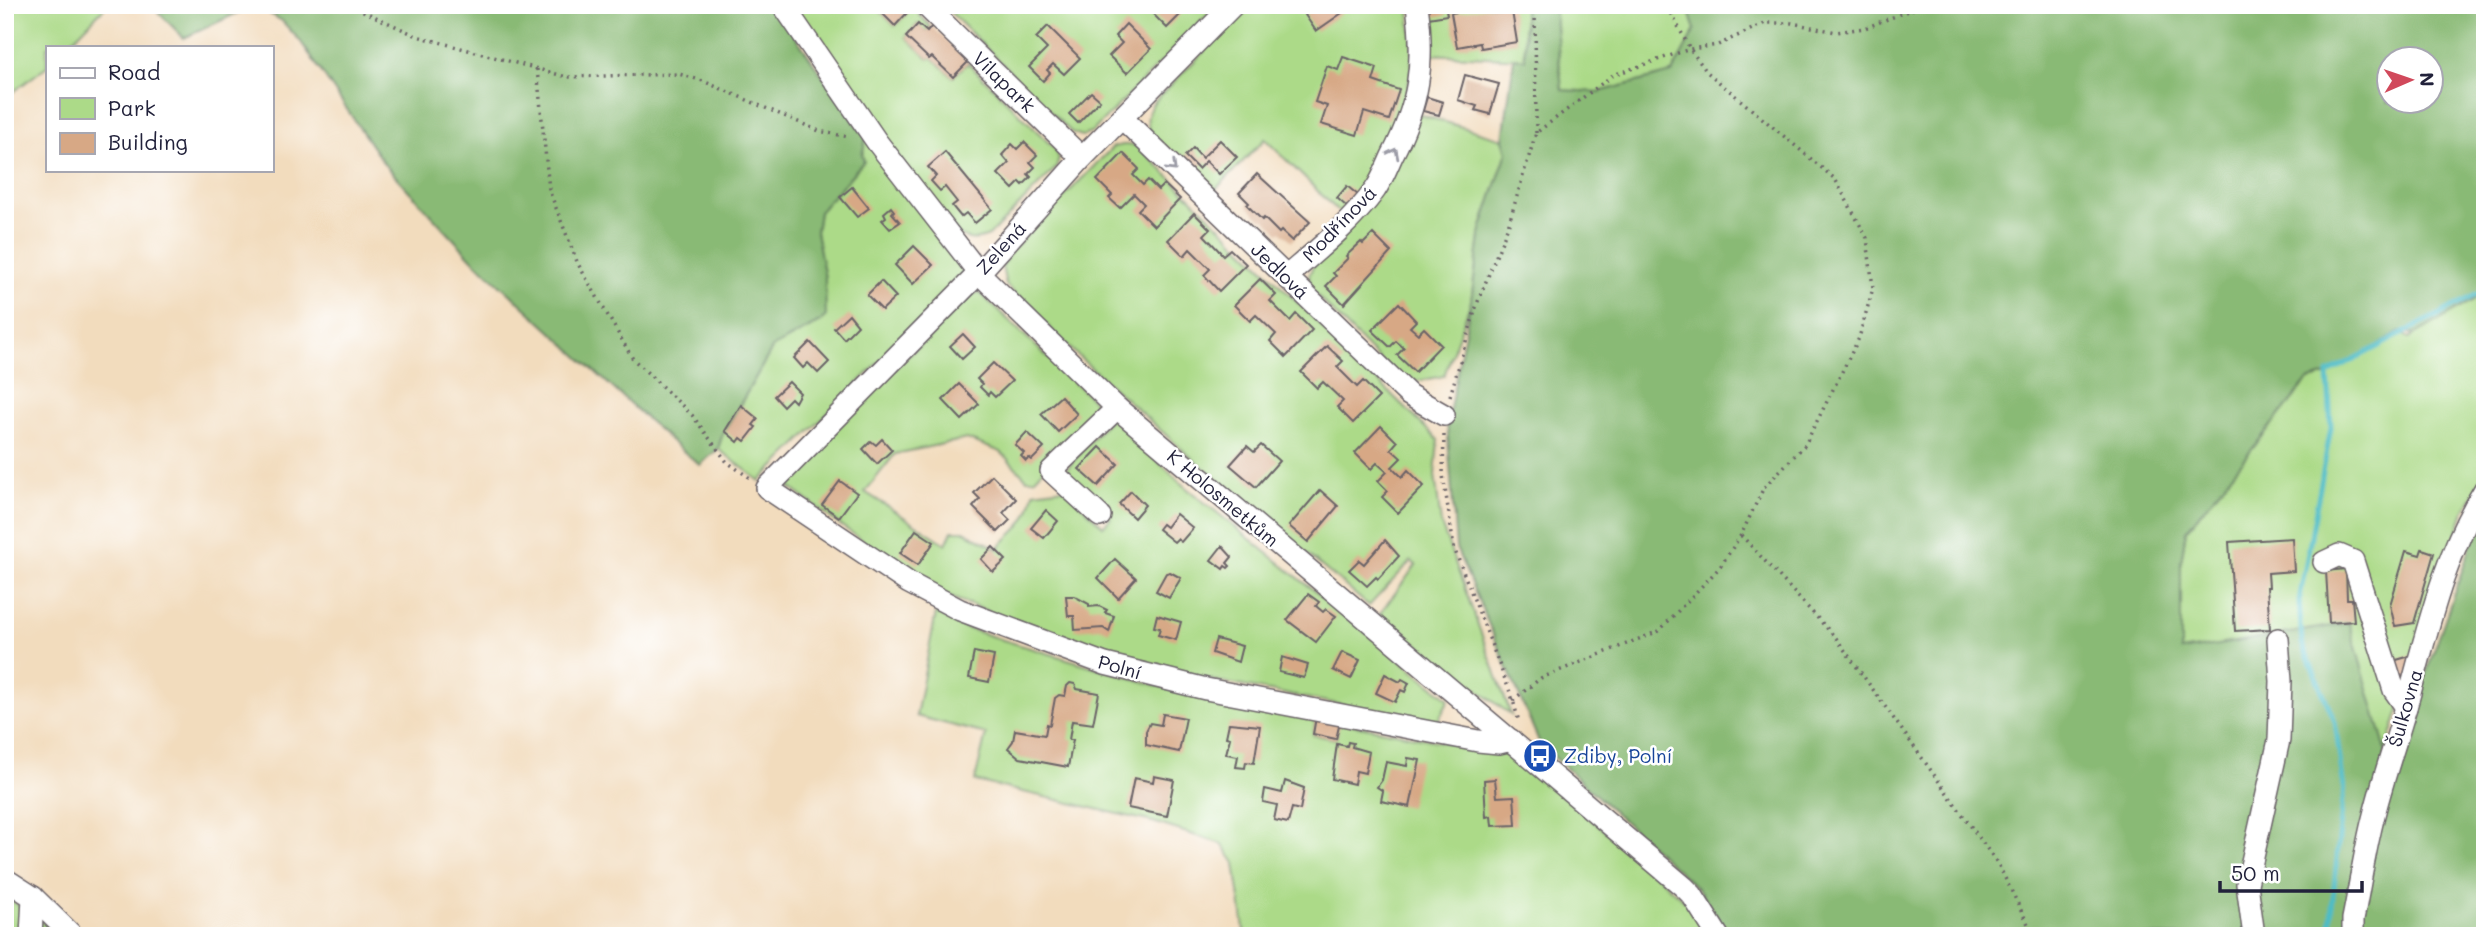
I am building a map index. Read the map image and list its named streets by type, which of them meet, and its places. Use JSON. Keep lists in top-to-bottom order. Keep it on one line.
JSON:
{"streets":{"street":["Vilapark","Modřínová","Zelená","Jedlová","K Holosmetkům","Polní","Šulkovna"]},"crossings":[["Vilapark","Zelená"],["Modřínová","Jedlová"],["Zelená","Jedlová"],["Zelená","K Holosmetkům"],["Zelená","Polní"],["K Holosmetkům","Polní"]],"one_way":["Modřínová","Jedlová"],"places":{"bus stop":["Zdiby, Polní"]},"legend":["Road","Park","Building"],"scale_bar":"50 m","north":"right"}
